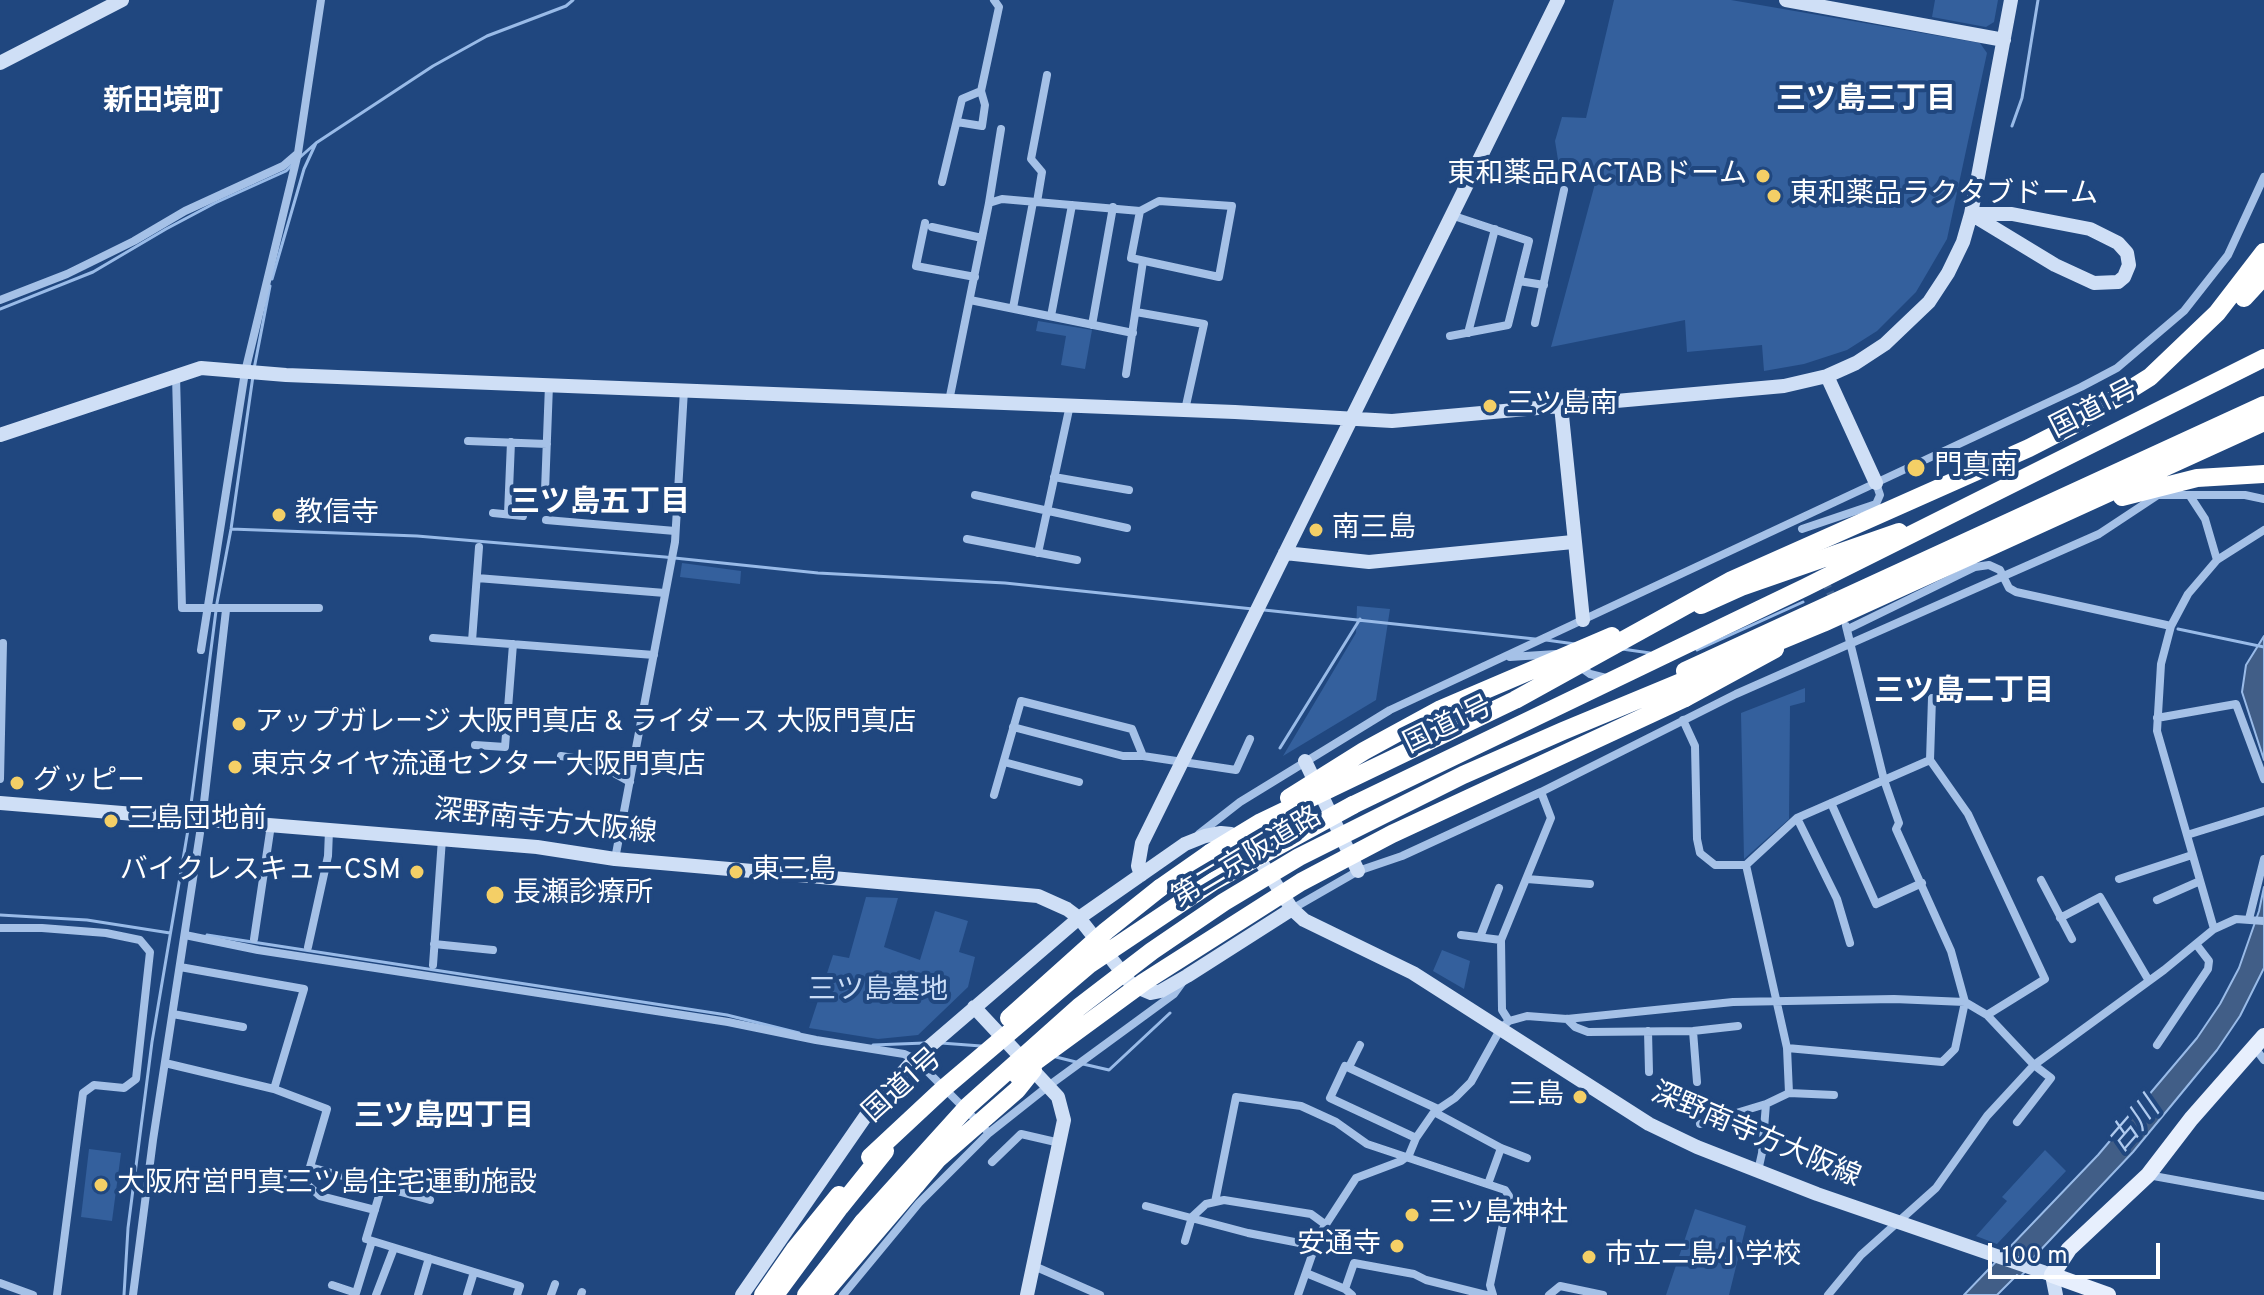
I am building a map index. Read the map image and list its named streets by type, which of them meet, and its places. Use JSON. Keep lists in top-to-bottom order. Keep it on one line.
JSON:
{"streets":{"highway":["国道1号","第二京阪道路"],"street":["深野南寺方大阪線"]},"districts":["三ツ島三丁目","新田境町","三ツ島五丁目","三ツ島二丁目","三ツ島四丁目"],"water":["古川"],"parks":["三ツ島墓地"],"places":["東和薬品RACTABドーム","東和薬品ラクタブドーム","三ツ島南","門真南","教信寺","南三島","アップガレージ 大阪門真店 & ライダース 大阪門真店","東京タイヤ流通センター 大阪門真店","グッピー","三島団地前","バイクレスキューCSM","東三島","長瀬診療所","三島","大阪府営門真三ツ島住宅運動施設","三ツ島神社","安通寺","市立二島小学校"],"scale_bar":"100 m"}
